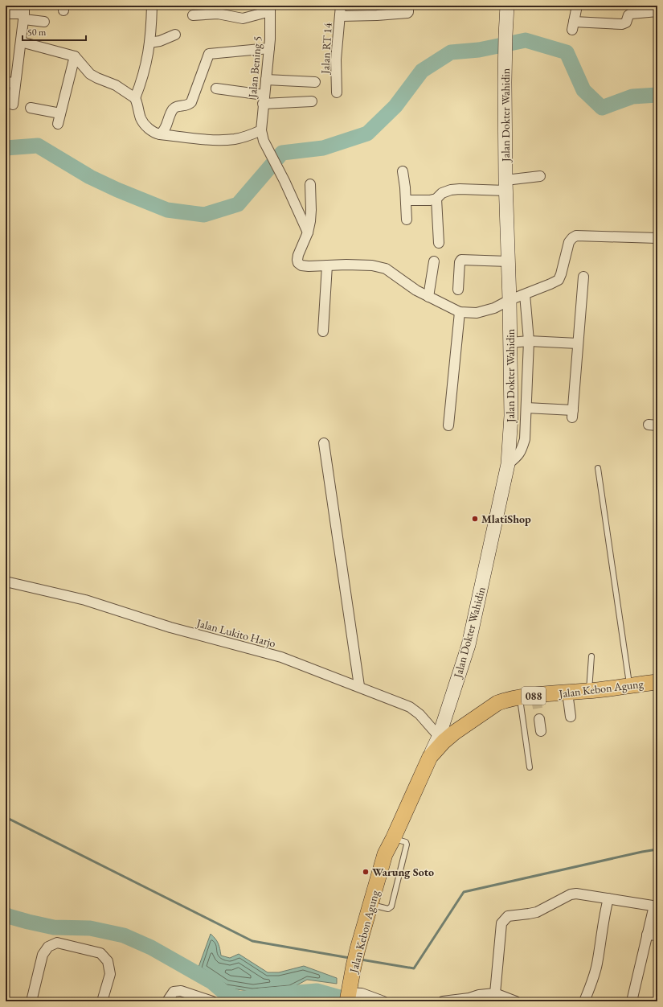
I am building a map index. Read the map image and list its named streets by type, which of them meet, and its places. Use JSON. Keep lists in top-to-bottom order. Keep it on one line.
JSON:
{"streets":{"main road":["Jalan Dokter Wahidin","Jalan Kebon Agung","088"],"street":["Jalan RT 14","Jalan Bening 5","Jalan Lukito Harjo"]},"crossings":[["Jalan Dokter Wahidin","Jalan Lukito Harjo"],["Jalan Dokter Wahidin","Jalan Kebon Agung"],["Jalan Lukito Harjo","Jalan Kebon Agung"]],"places":["MlatiShop","Warung Soto"],"scale_bar":"50 m"}
